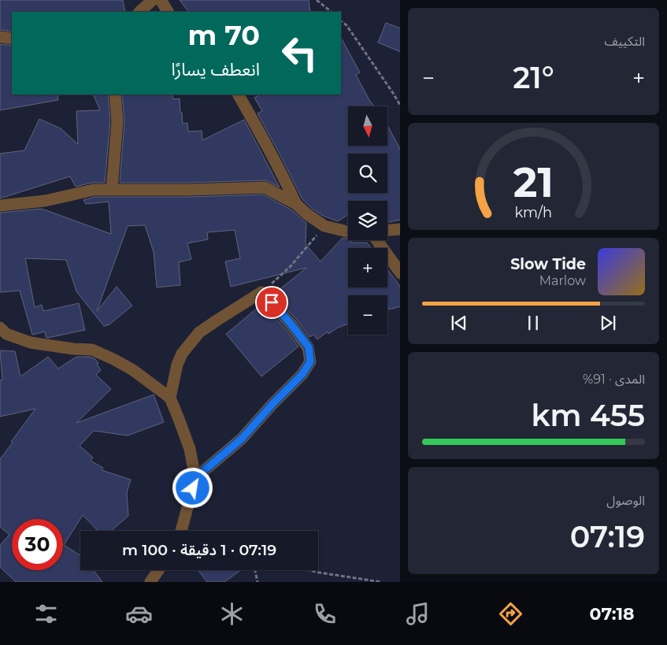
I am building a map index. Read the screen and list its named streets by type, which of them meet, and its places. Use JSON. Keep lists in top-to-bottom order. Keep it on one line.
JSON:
{"north":"bottom","page":{"tile":["التكييف",["المدى · 91%","455 km"],["الوصول","07:19"]],"turn":["70 m","انعطف يسارًا"],"heat":["−","21°","+"],"map_buttons":["+","−"],"song":["Slow Tide","Marlow"],"limit":"30","trip":"07:19 · 1 دقيقة · 100 m","tabs":"07:18","gauge":["21","km/h"]}}
